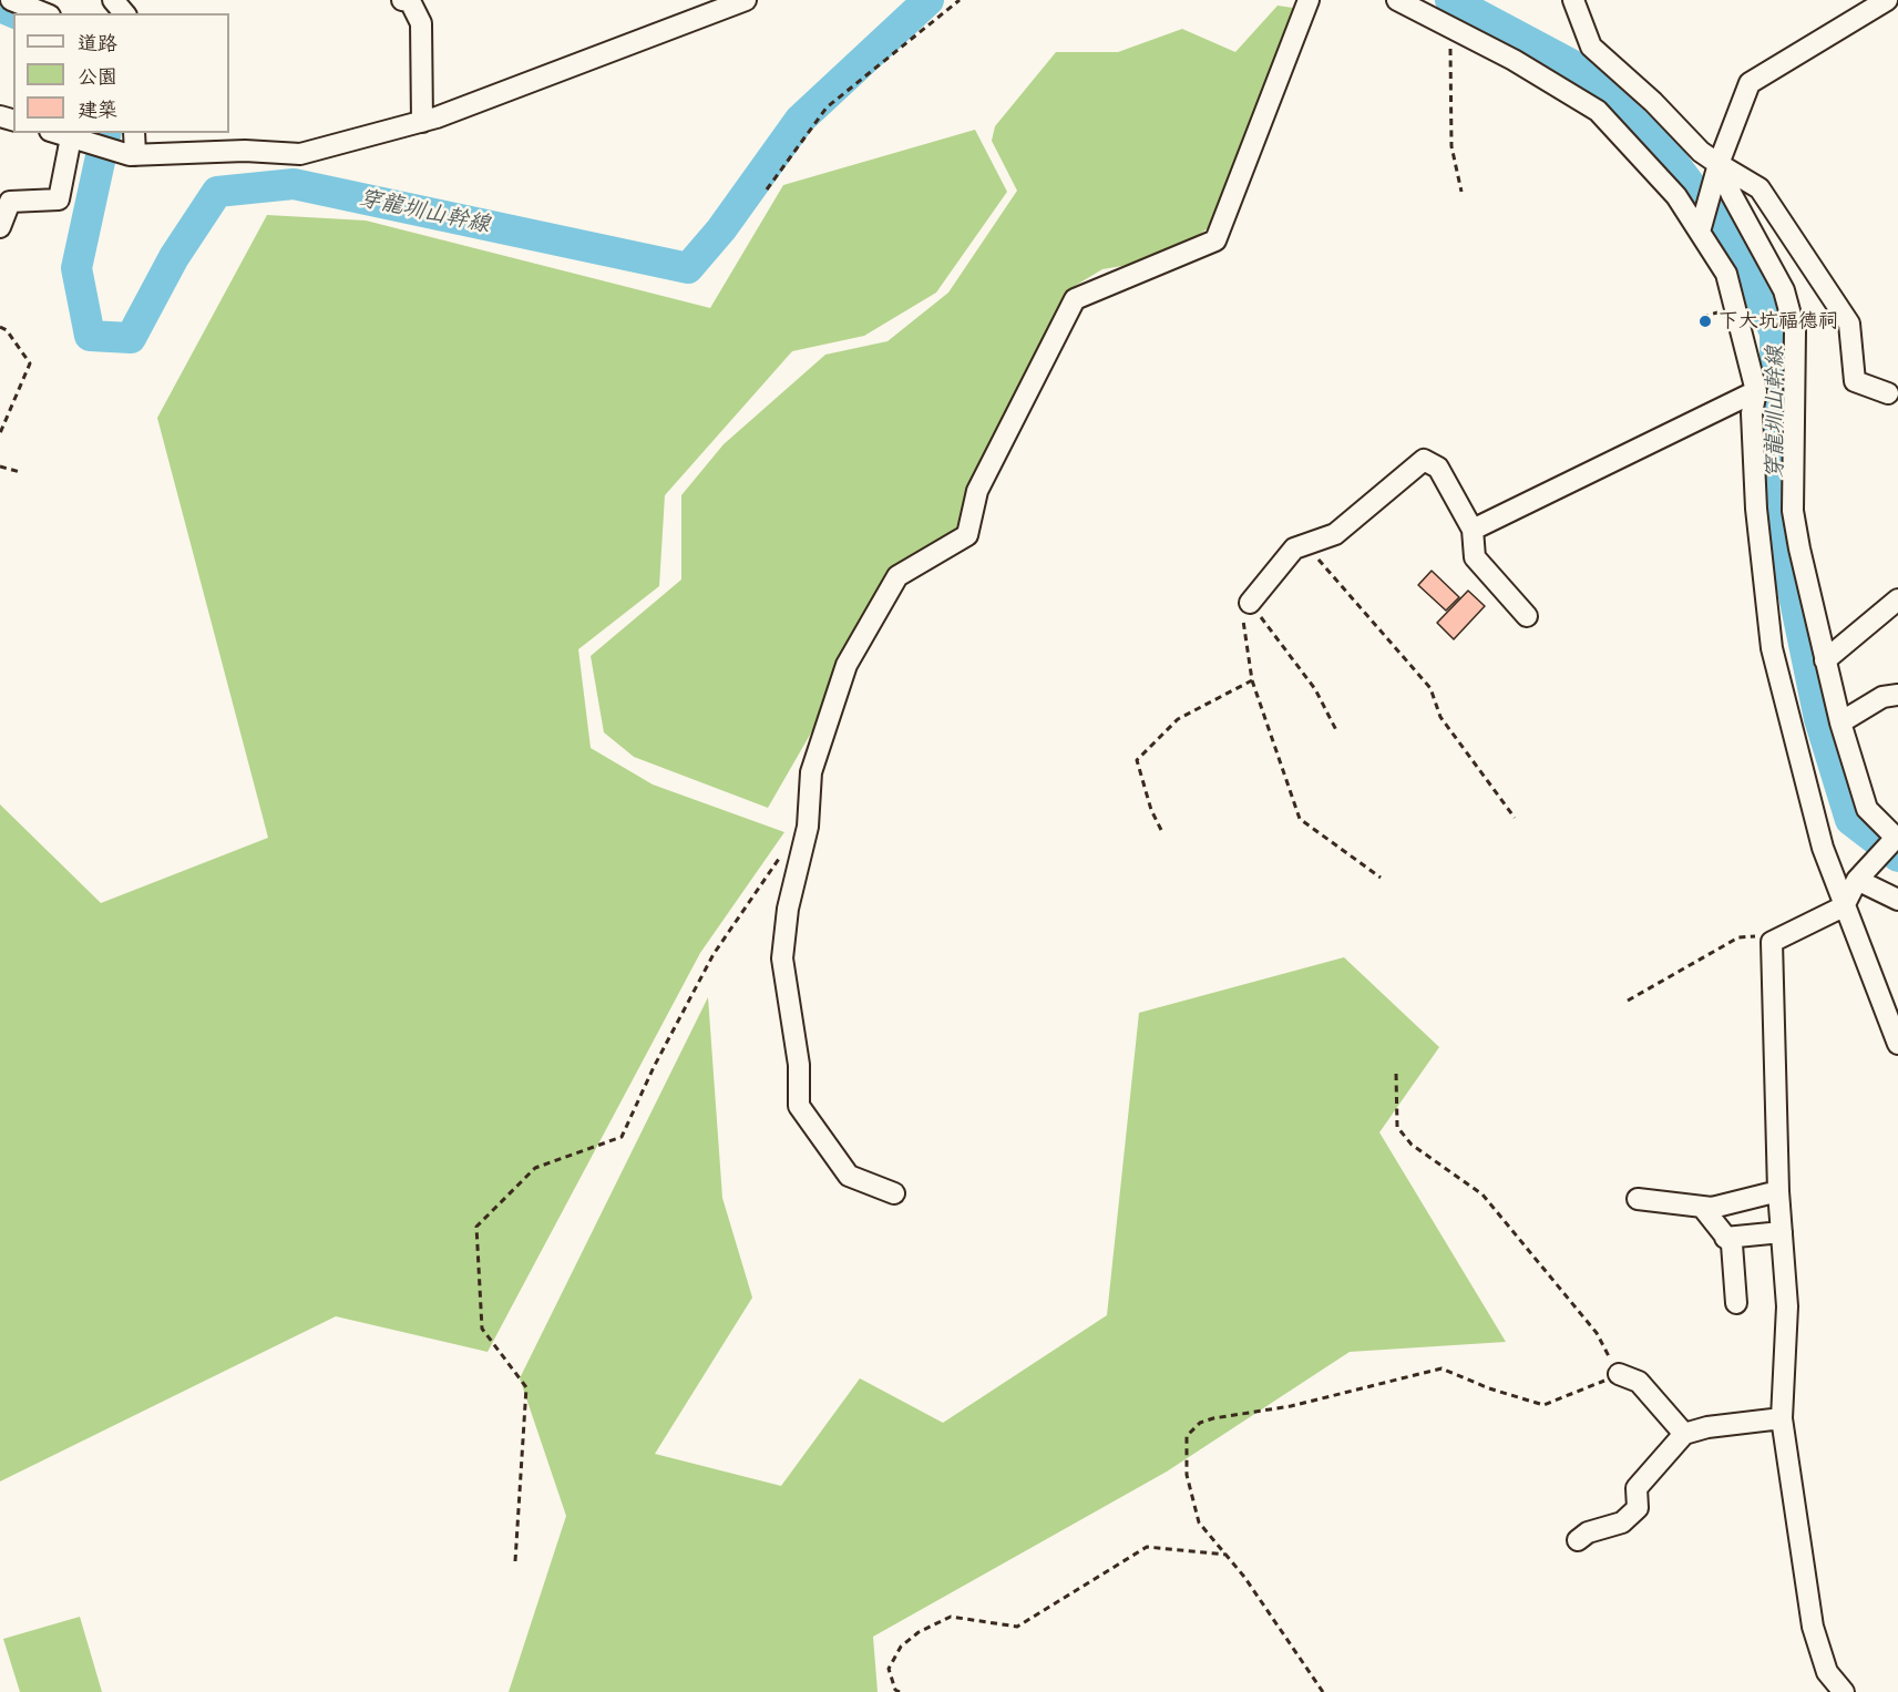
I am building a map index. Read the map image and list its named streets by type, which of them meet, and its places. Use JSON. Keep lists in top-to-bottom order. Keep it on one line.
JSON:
{"water":["穿龍圳山幹線"],"places":["下大坑福德祠"],"legend":["道路","公園","建築"]}
